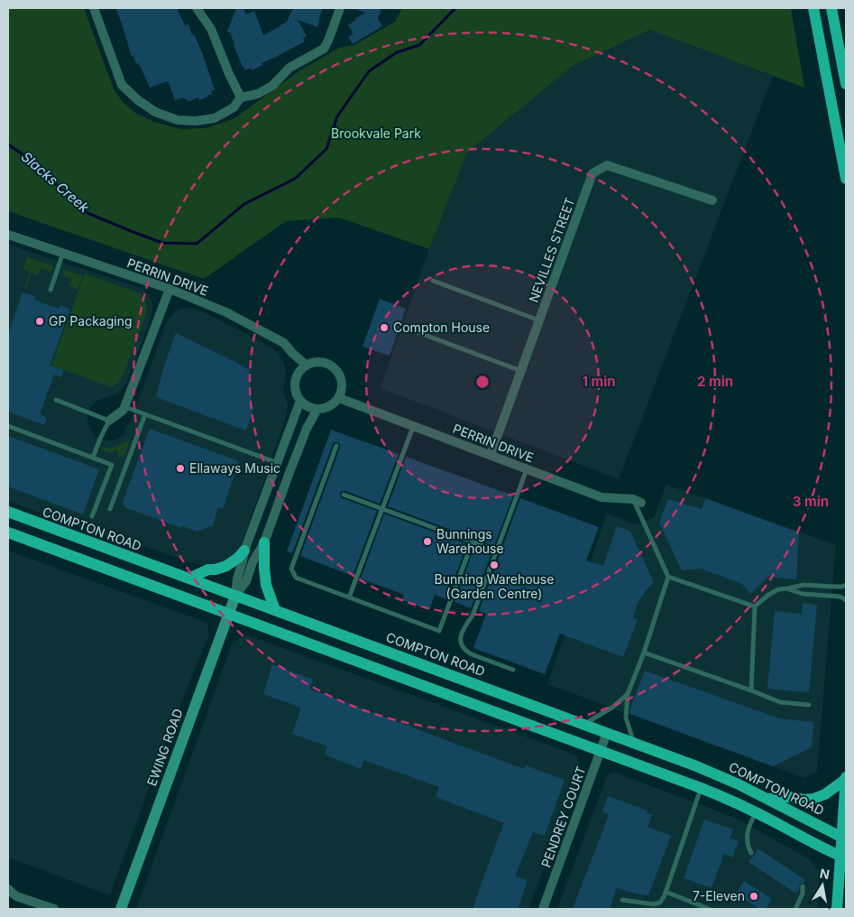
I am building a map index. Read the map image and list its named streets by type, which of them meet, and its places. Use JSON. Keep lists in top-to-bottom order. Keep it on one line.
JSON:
{"streets":{"main road":["COMPTON ROAD","EWING ROAD"],"street":["NEVILLES STREET","PERRIN DRIVE","PENDREY COURT"]},"crossings":[["NEVILLES STREET","PERRIN DRIVE"],["PERRIN DRIVE","EWING ROAD"],["COMPTON ROAD","EWING ROAD"],["COMPTON ROAD","PENDREY COURT"]],"water":["Slacks Creek"],"parks":["Brookvale Park"],"places":["GP Packaging","Compton House","Ellaways Music","Bunnings Warehouse","Bunning Warehouse (Garden Centre)","7-Eleven"],"north":"top","rings":["1 min","2 min","3 min"]}
